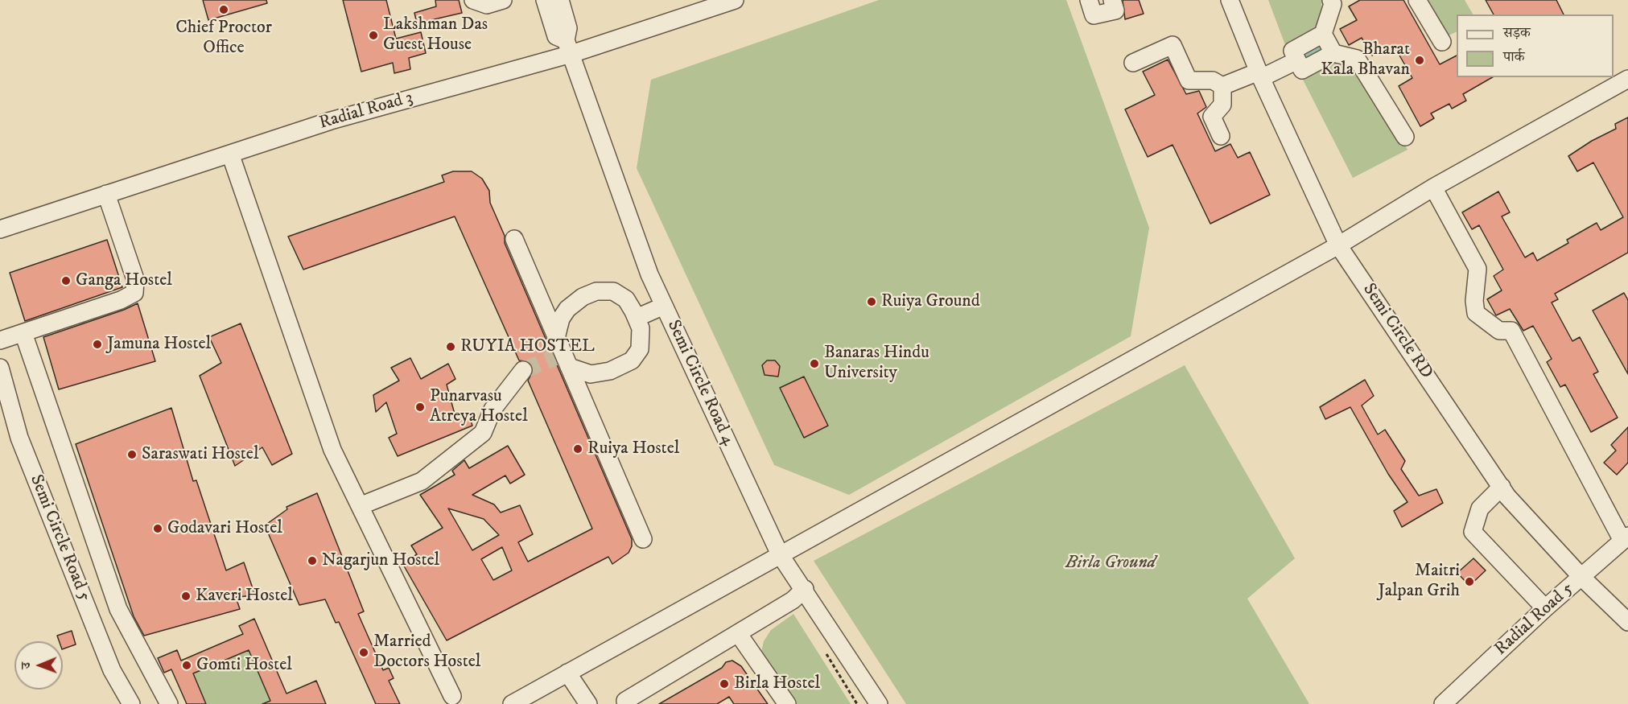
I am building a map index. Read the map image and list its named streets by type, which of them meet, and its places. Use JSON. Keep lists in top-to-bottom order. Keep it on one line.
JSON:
{"streets":{"street":["Radial Road 3","Semi Circle RD","Semi Circle Road 4","Semi Circle Road 5","Radial Road 5"]},"crossings":[["Radial Road 3","Semi Circle Road 4"],["Semi Circle RD","Radial Road 5"]],"parks":["Birla Ground"],"places":["Chief Proctor Office","Lakshman Das Guest House","Bharat Kala Bhavan","Ganga Hostel","Ruiya Ground","Jamuna Hostel","RUYIA HOSTEL","Banaras Hindu University","Punarvasu Atreya Hostel","Ruiya Hostel","Saraswati Hostel","Godavari Hostel","Nagarjun Hostel","Maitri Jalpan Grih","Kaveri Hostel","Married Doctors Hostel","Gomti Hostel","Birla Hostel"],"legend":["सड़क","पार्क"],"north":"left"}
